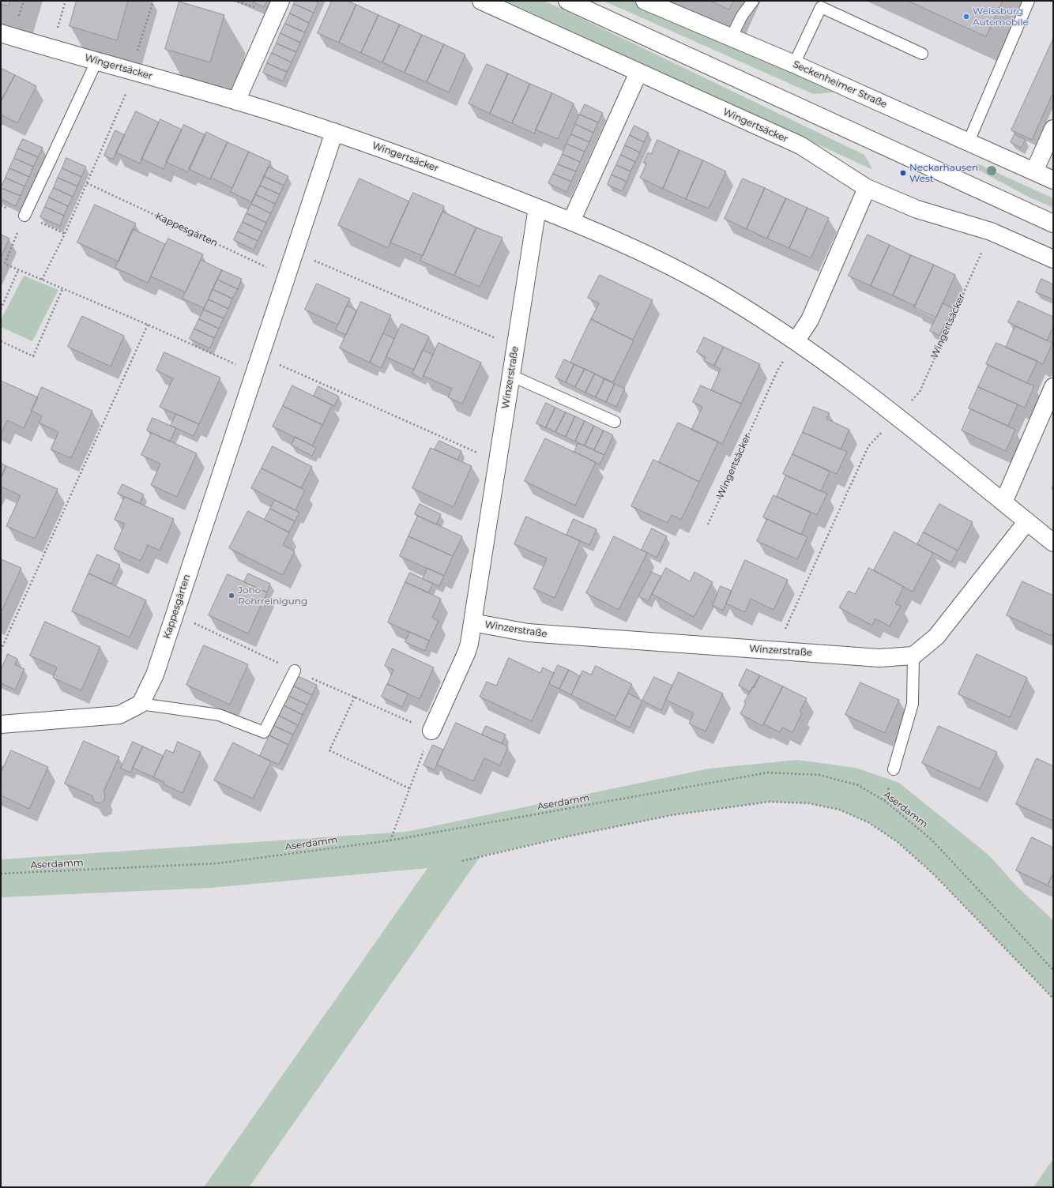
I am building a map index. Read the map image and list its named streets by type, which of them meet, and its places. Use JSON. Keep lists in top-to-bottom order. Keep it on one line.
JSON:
{"streets":{"street":["Wingertsäcker","Seckenheimer Straße","Kappesgärten","Winzerstraße"],"path":["Aserdamm"]},"crossings":[["Wingertsäcker","Kappesgärten"],["Wingertsäcker","Winzerstraße"]],"places":["Weissburg Automobile","Neckarhausen West","Joho Rohrreinigung"]}
